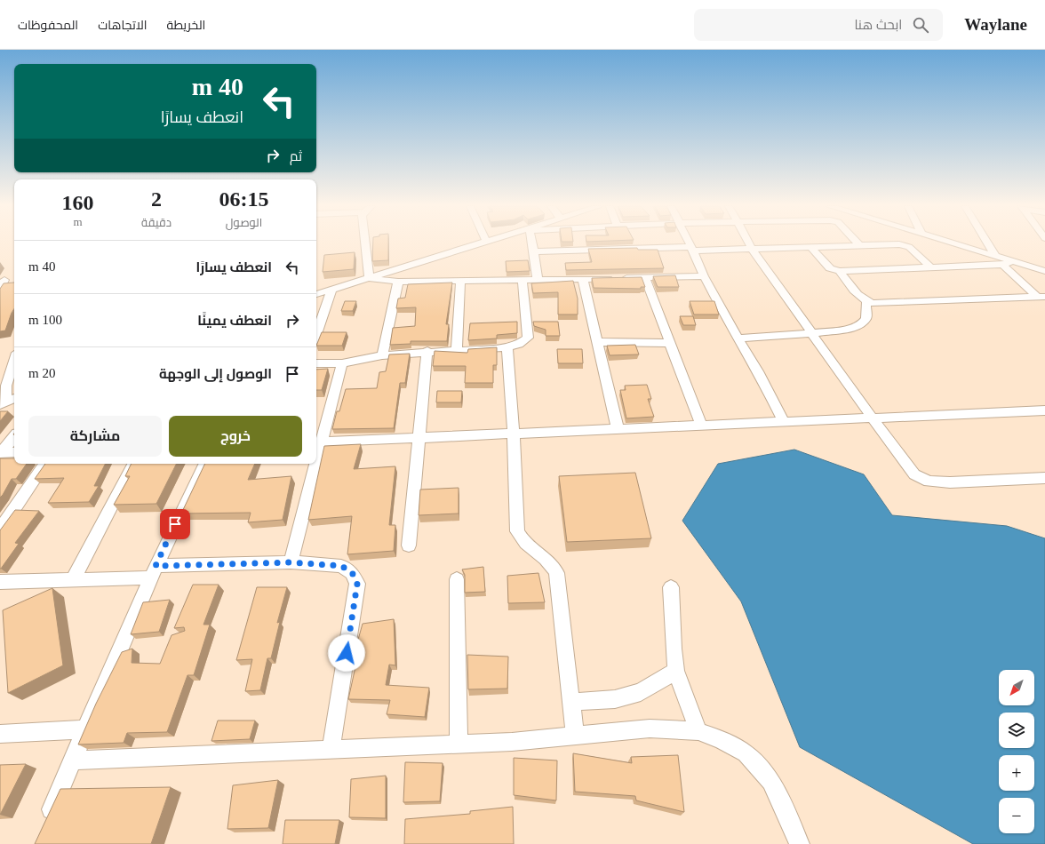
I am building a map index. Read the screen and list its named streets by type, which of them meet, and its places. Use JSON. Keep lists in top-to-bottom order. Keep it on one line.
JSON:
{"north":"bottom left","page":{"header":"Waylane","search":"ابحث هنا","nav":["الخريطة","الاتجاهات","المحفوظات"],"turn":["40 m","انعطف يسارًا"],"then":"ثم","eta":["06:15","الوصول","2","دقيقة","160","m"],"list":[{"name":"انعطف يسارًا","value":"40 m"},{"name":"انعطف يمينًا","value":"100 m"},{"name":"الوصول إلى الوجهة","value":"20 m"}],"buttons":["خروج","مشاركة"],"map_buttons":["+","−"]}}
